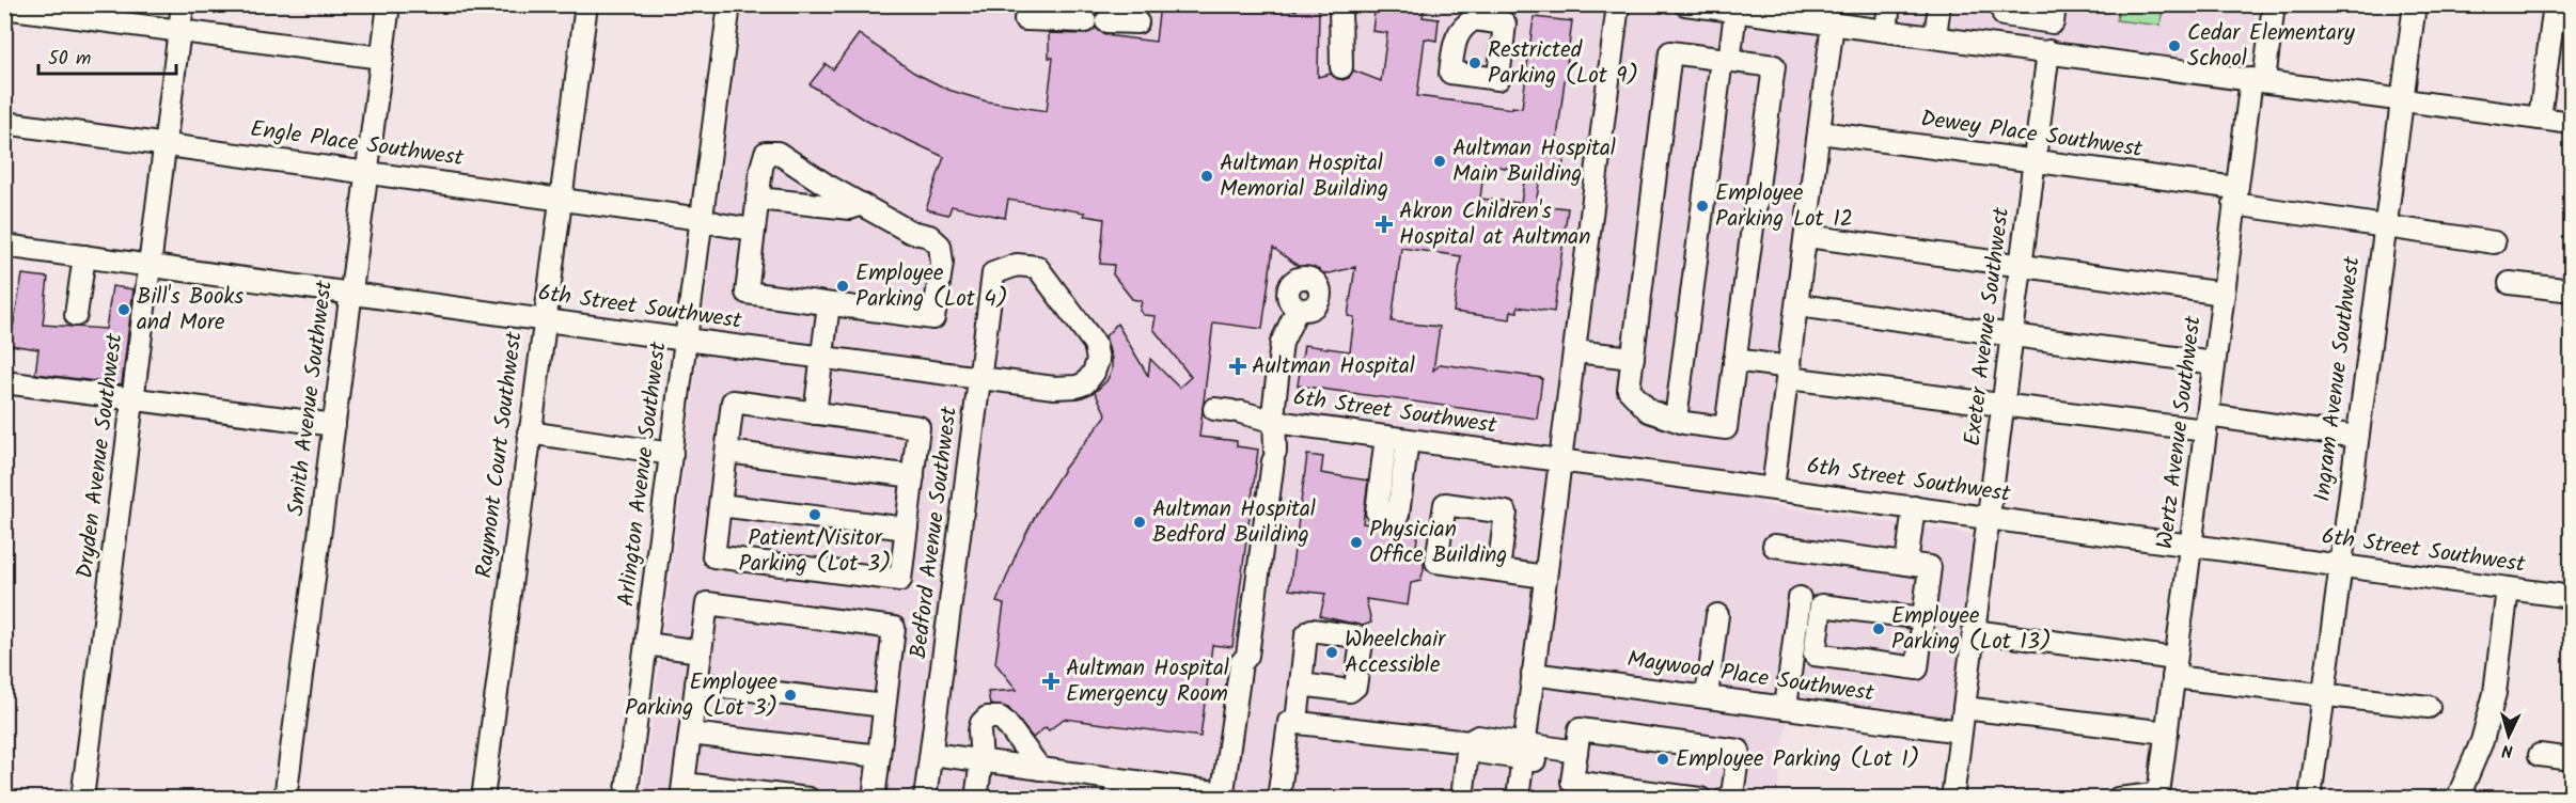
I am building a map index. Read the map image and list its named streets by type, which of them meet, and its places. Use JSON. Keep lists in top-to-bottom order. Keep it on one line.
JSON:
{"streets":{"street":["Dewey Place Southwest","Engle Place Southwest","6th Street Southwest","Exeter Avenue Southwest","Ingram Avenue Southwest","Smith Avenue Southwest","Wertz Avenue Southwest","Raymont Court Southwest","Dryden Avenue Southwest","Arlington Avenue Southwest","Bedford Avenue Southwest","Maywood Place Southwest"]},"crossings":[["Dewey Place Southwest","Exeter Avenue Southwest"],["Dewey Place Southwest","Ingram Avenue Southwest"],["Dewey Place Southwest","Wertz Avenue Southwest"],["Engle Place Southwest","Smith Avenue Southwest"],["Engle Place Southwest","Raymont Court Southwest"],["Engle Place Southwest","Dryden Avenue Southwest"],["Engle Place Southwest","Arlington Avenue Southwest"],["6th Street Southwest","Exeter Avenue Southwest"],["6th Street Southwest","Ingram Avenue Southwest"],["6th Street Southwest","Smith Avenue Southwest"],["6th Street Southwest","Wertz Avenue Southwest"],["6th Street Southwest","Raymont Court Southwest"],["6th Street Southwest","Dryden Avenue Southwest"],["6th Street Southwest","Arlington Avenue Southwest"],["6th Street Southwest","Bedford Avenue Southwest"],["Exeter Avenue Southwest","Maywood Place Southwest"]],"places":{"other":["Cedar Elementary School","Restricted Parking (Lot 9)","Aultman Hospital Main Building","Aultman Hospital Memorial Building","Employee Parking Lot 12","Employee Parking (Lot 4)","Bill's Books and More","Patient/Visitor Parking (Lot 3)","Aultman Hospital Bedford Building","Physician Office Building","Employee Parking (Lot 13)","Wheelchair Accessible","Employee Parking (Lot 3)","Employee Parking (Lot 1)"],"health":["Akron Children's Hospital at Aultman","Aultman Hospital","Aultman Hospital Emergency Room"]},"scale_bar":"50 m","north":"bottom"}
